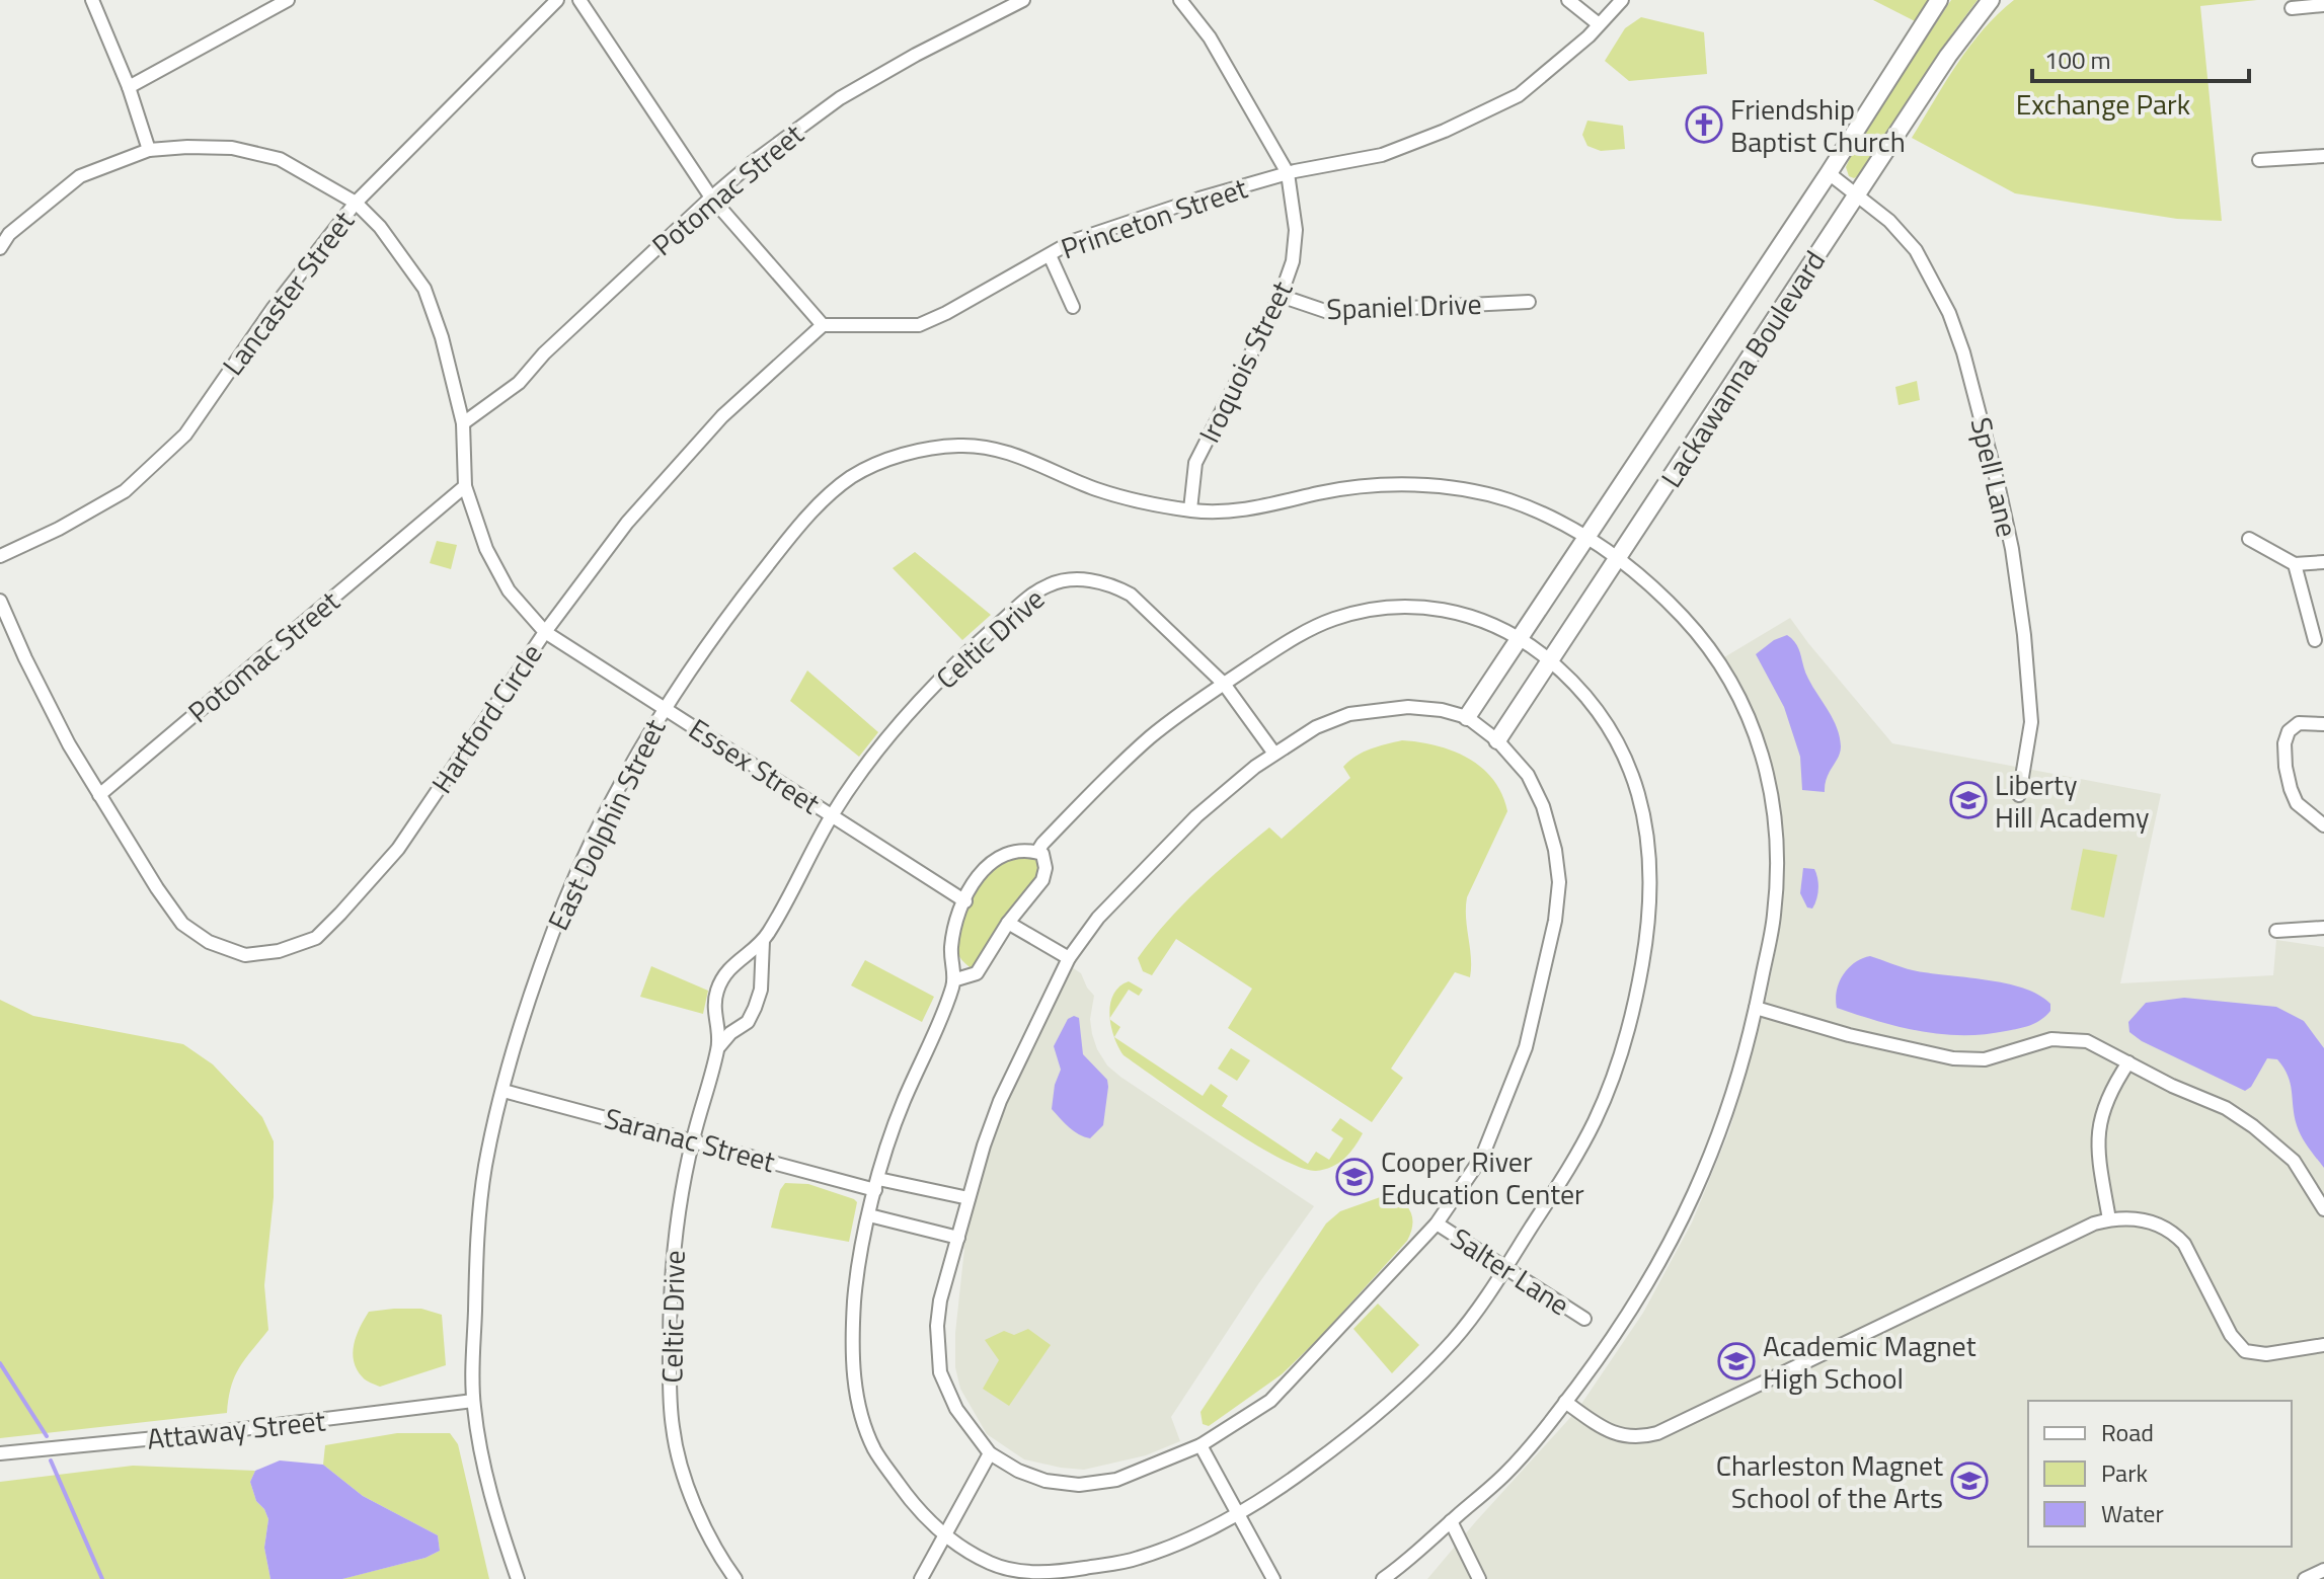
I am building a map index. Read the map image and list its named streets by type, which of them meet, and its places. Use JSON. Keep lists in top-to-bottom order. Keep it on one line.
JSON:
{"streets":{"street":["Potomac Street","Princeton Street","Lancaster Street","Spaniel Drive","Iroquois Street","Lackawanna Boulevard","Spell Lane","Celtic Drive","Hartford Circle","Essex Street","East Dolphin Street","Saranac Street","Salter Lane","Attaway Street"]},"crossings":[["Potomac Street","Hartford Circle"],["Princeton Street","Iroquois Street"],["Lancaster Street","Hartford Circle"],["Spaniel Drive","Iroquois Street"],["Iroquois Street","East Dolphin Street"],["Lackawanna Boulevard","Spell Lane"],["Lackawanna Boulevard","East Dolphin Street"],["Celtic Drive","Essex Street"],["Celtic Drive","Saranac Street"],["Hartford Circle","Essex Street"],["Essex Street","East Dolphin Street"],["East Dolphin Street","Saranac Street"],["East Dolphin Street","Attaway Street"]],"parks":["Exchange Park"],"places":{"church":["Friendship Baptist Church"],"school or university":["Liberty Hill Academy","Cooper River Education Center","Academic Magnet High School","Charleston Magnet School of the Arts"]},"legend":["Road","Park","Water"],"scale_bar":"100 m"}
